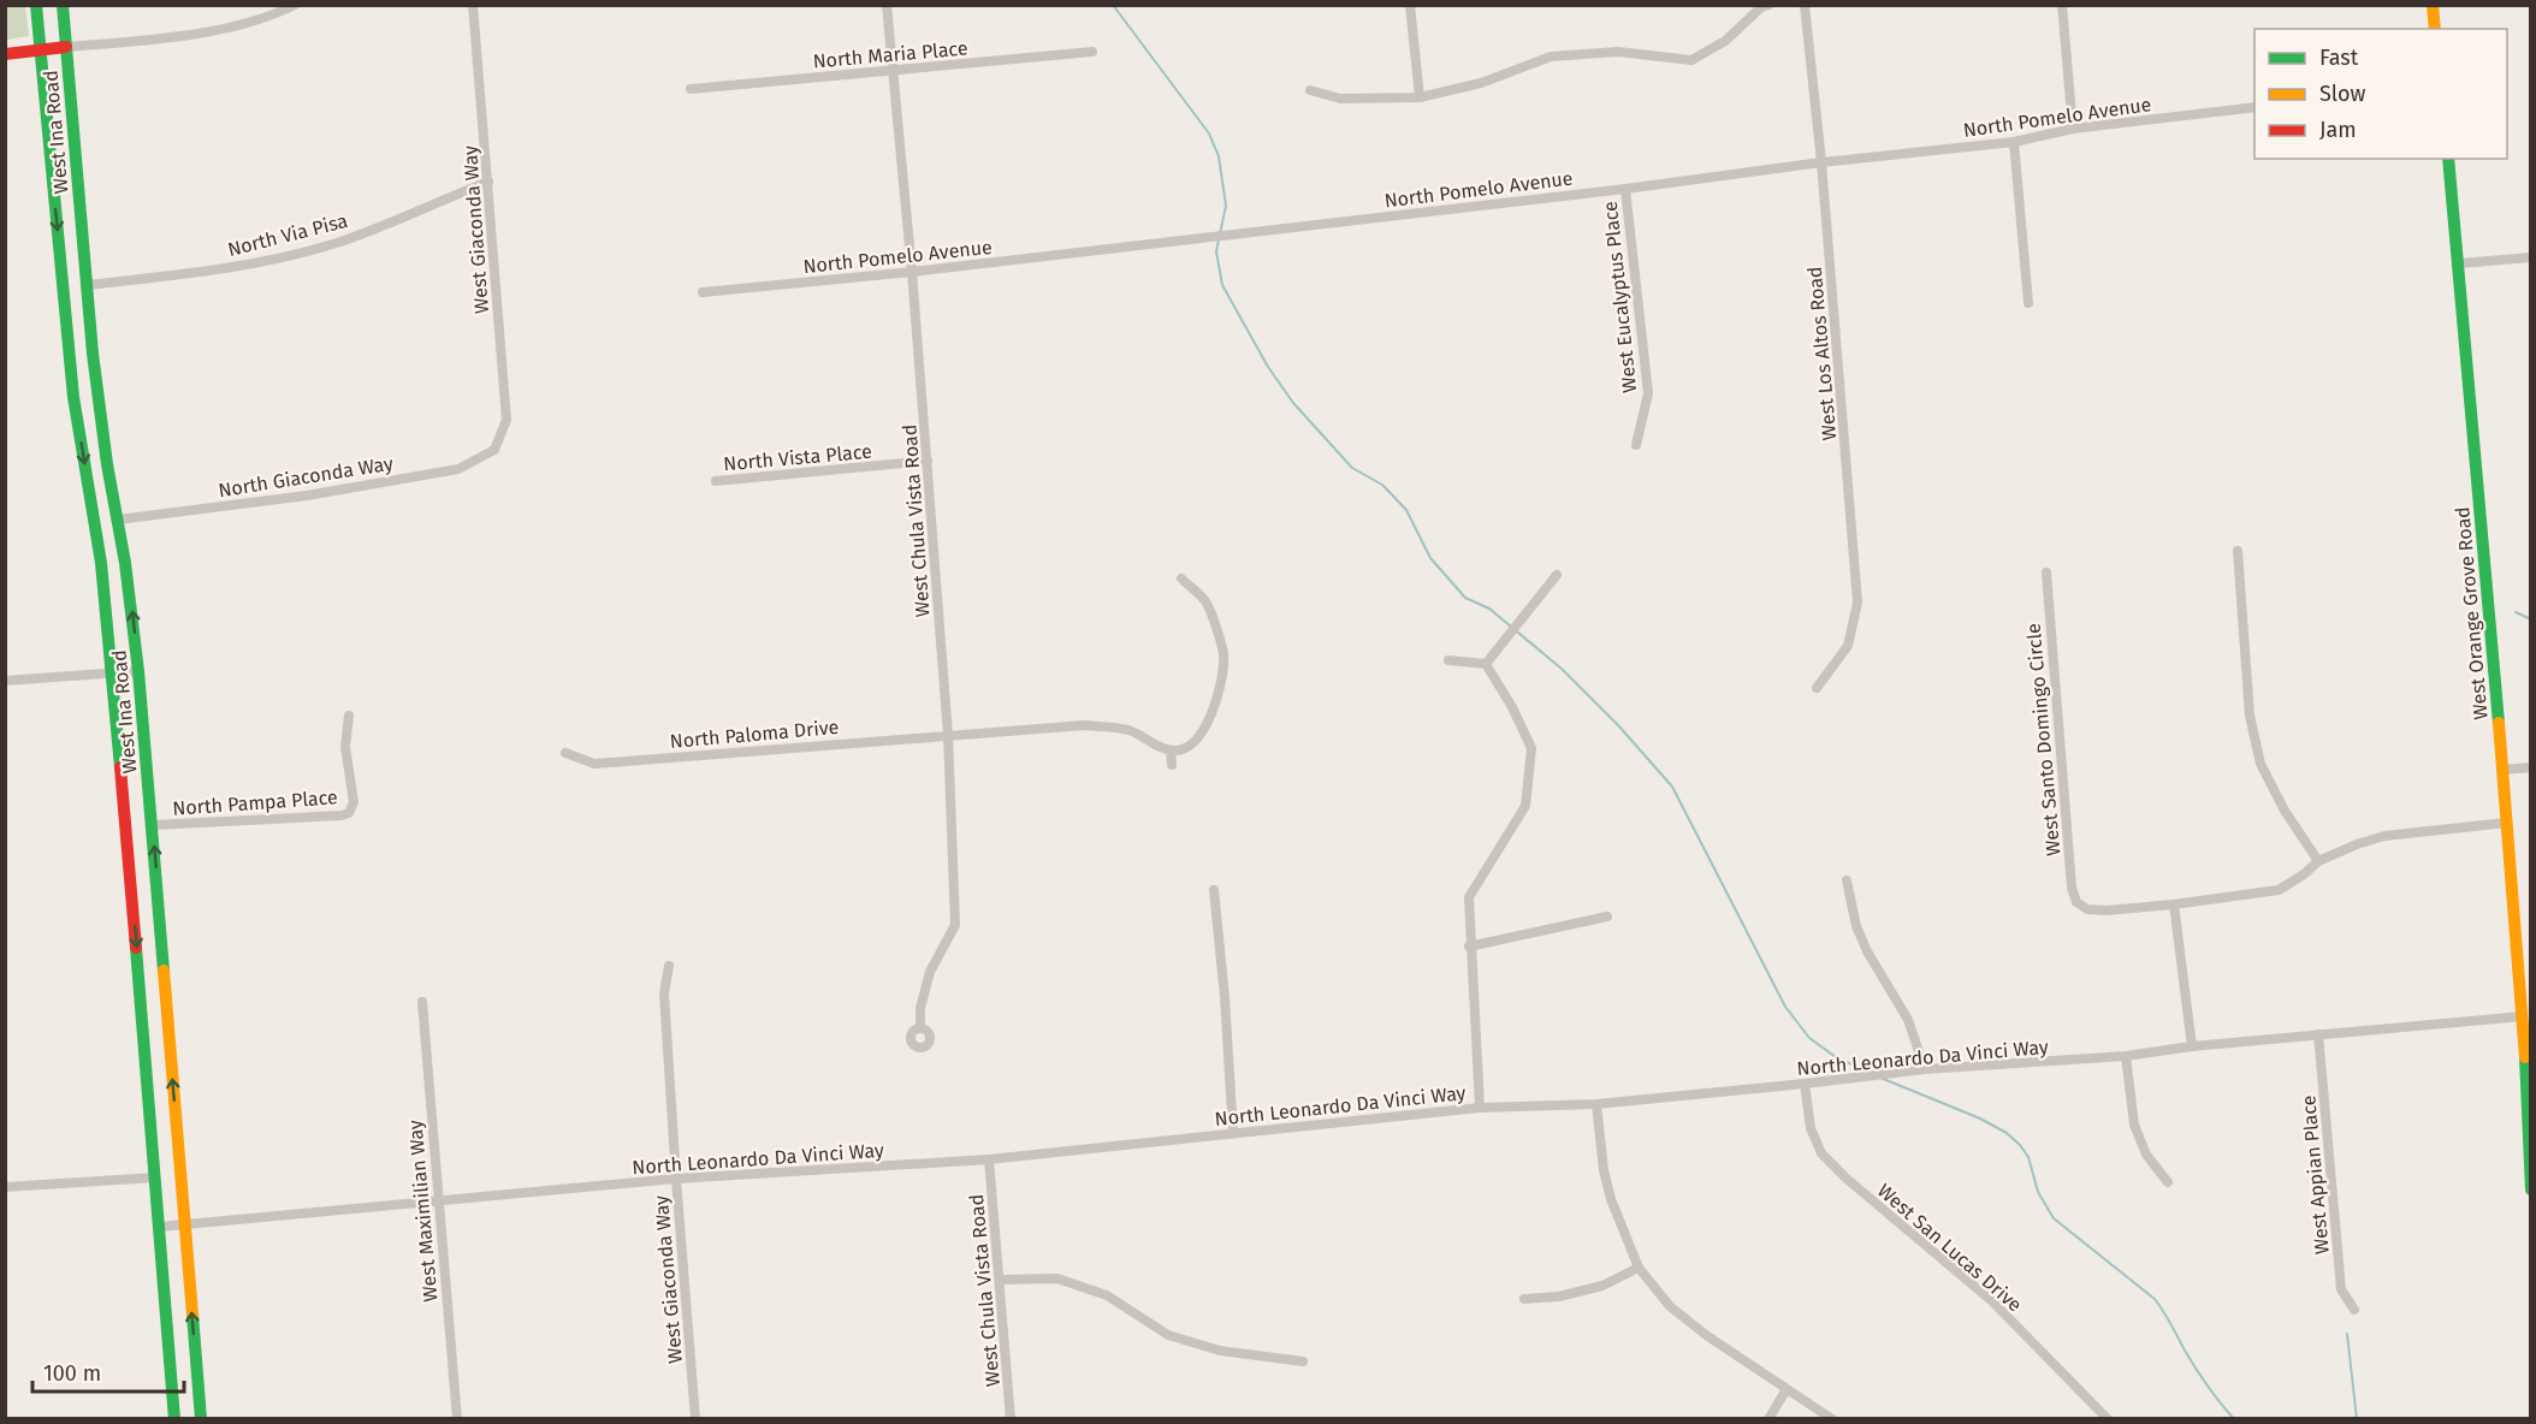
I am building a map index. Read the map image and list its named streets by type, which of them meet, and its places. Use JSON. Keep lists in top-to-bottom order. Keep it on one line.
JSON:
{"streets":{"main road":["West Ina Road","West Orange Grove Road"],"street":["North Maria Place","North Pomelo Avenue","West Giaconda Way","North Via Pisa","West Eucalyptus Place","West Los Altos Road","North Vista Place","North Giaconda Way","West Chula Vista Road","North Paloma Drive","West Santo Domingo Circle","North Pampa Place","North Leonardo Da Vinci Way","West Appian Place","West Maximilian Way","West San Lucas Drive"]},"crossings":[["North Maria Place","West Chula Vista Road"],["North Pomelo Avenue","West Eucalyptus Place"],["North Pomelo Avenue","West Los Altos Road"],["North Pomelo Avenue","West Chula Vista Road"],["West Ina Road","North Via Pisa"],["West Ina Road","North Giaconda Way"],["West Ina Road","North Pampa Place"],["West Ina Road","North Leonardo Da Vinci Way"],["West Giaconda Way","North Via Pisa"],["West Giaconda Way","North Giaconda Way"],["West Giaconda Way","North Leonardo Da Vinci Way"],["North Vista Place","West Chula Vista Road"],["West Chula Vista Road","North Paloma Drive"],["West Chula Vista Road","North Leonardo Da Vinci Way"],["West Orange Grove Road","North Leonardo Da Vinci Way"],["North Leonardo Da Vinci Way","West Appian Place"],["North Leonardo Da Vinci Way","West Maximilian Way"],["North Leonardo Da Vinci Way","West San Lucas Drive"]],"legend":["Fast","Slow","Jam"],"scale_bar":"100 m"}
